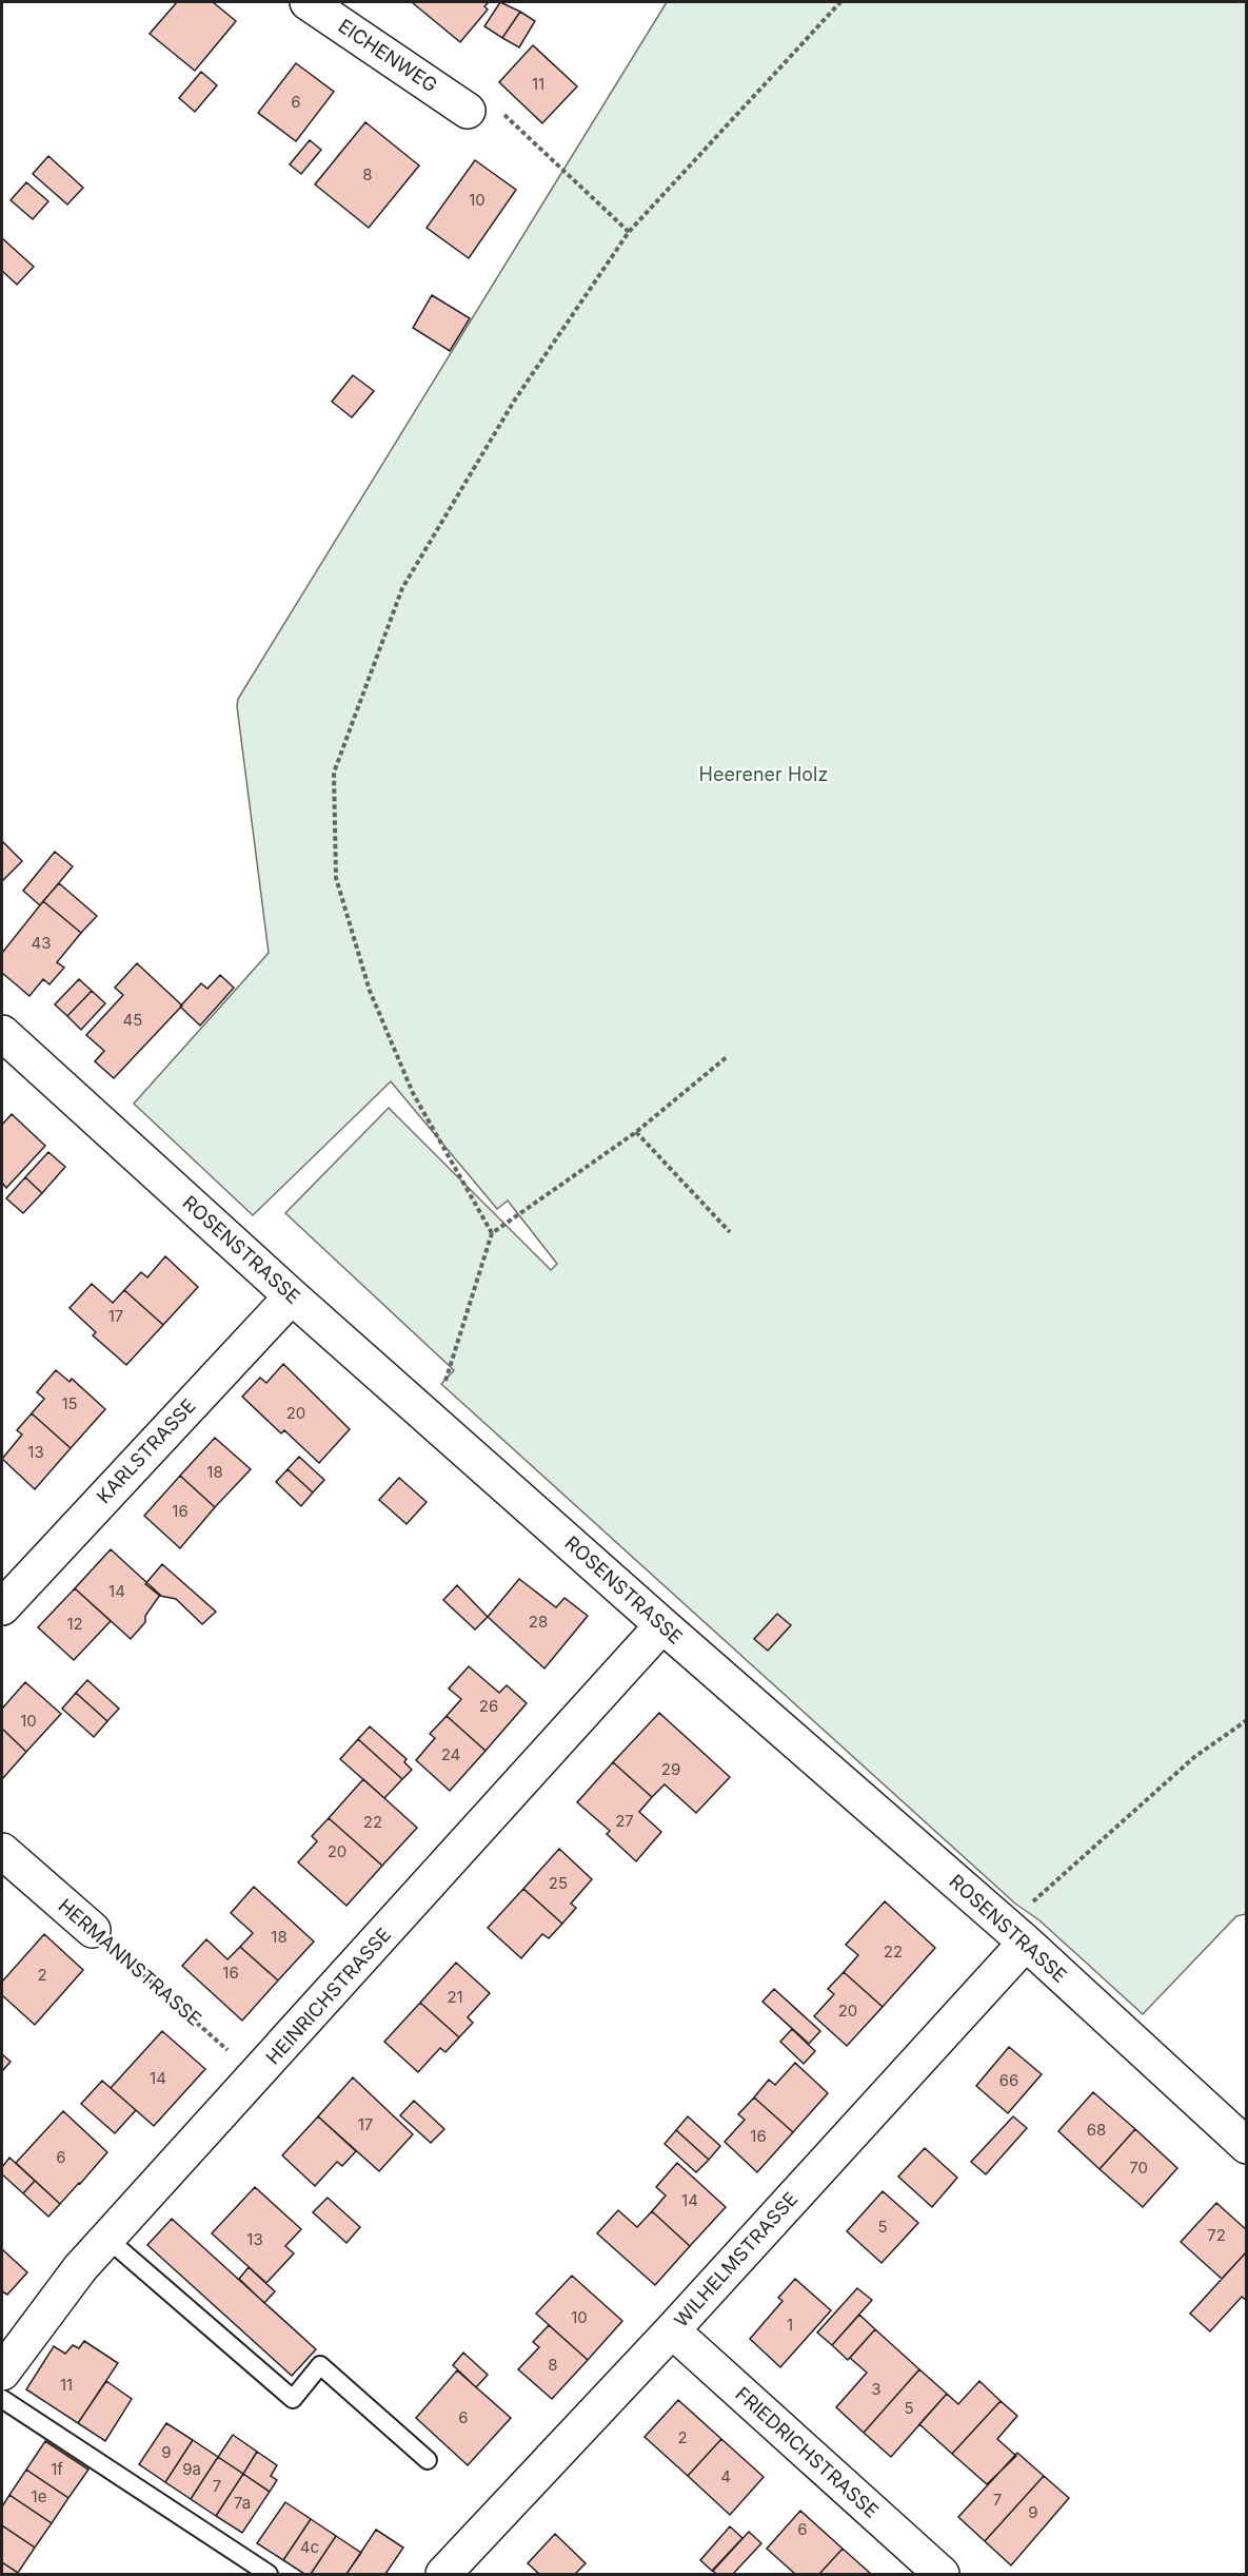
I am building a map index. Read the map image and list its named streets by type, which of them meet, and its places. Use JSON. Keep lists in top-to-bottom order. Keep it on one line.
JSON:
{"streets":{"street":["EICHENWEG","ROSENSTRASSE","KARLSTRASSE","HERMANNSTRASSE","HEINRICHSTRASSE","WILHELMSTRASSE","FRIEDRICHSTRASSE"]},"crossings":[["ROSENSTRASSE","KARLSTRASSE"],["ROSENSTRASSE","HEINRICHSTRASSE"],["ROSENSTRASSE","WILHELMSTRASSE"],["HERMANNSTRASSE","HEINRICHSTRASSE"],["WILHELMSTRASSE","FRIEDRICHSTRASSE"]],"parks":["Heerener Holz"],"house_numbers":["11","6","8","10","43","45","17","15","20","13","18","16","14","28","12","26","10","24","29","27","22","20","25","18","22","16","2","21","20","14","66","17","68","16","6","70","14","5","72","13","10","1","8","11","3","5","6","2","9","1f","9a","4","7","1e","7","7a","9","6","4c"]}
